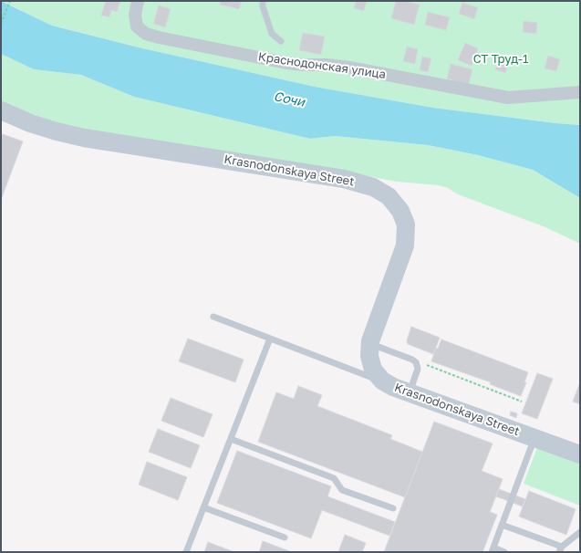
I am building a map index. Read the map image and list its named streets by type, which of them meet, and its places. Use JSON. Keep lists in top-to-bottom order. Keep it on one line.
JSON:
{"streets":{"street":["Краснодонская улица","Krasnodonskaya Street"]},"water":["Сочи"],"parks":["СТ Труд-1"]}
